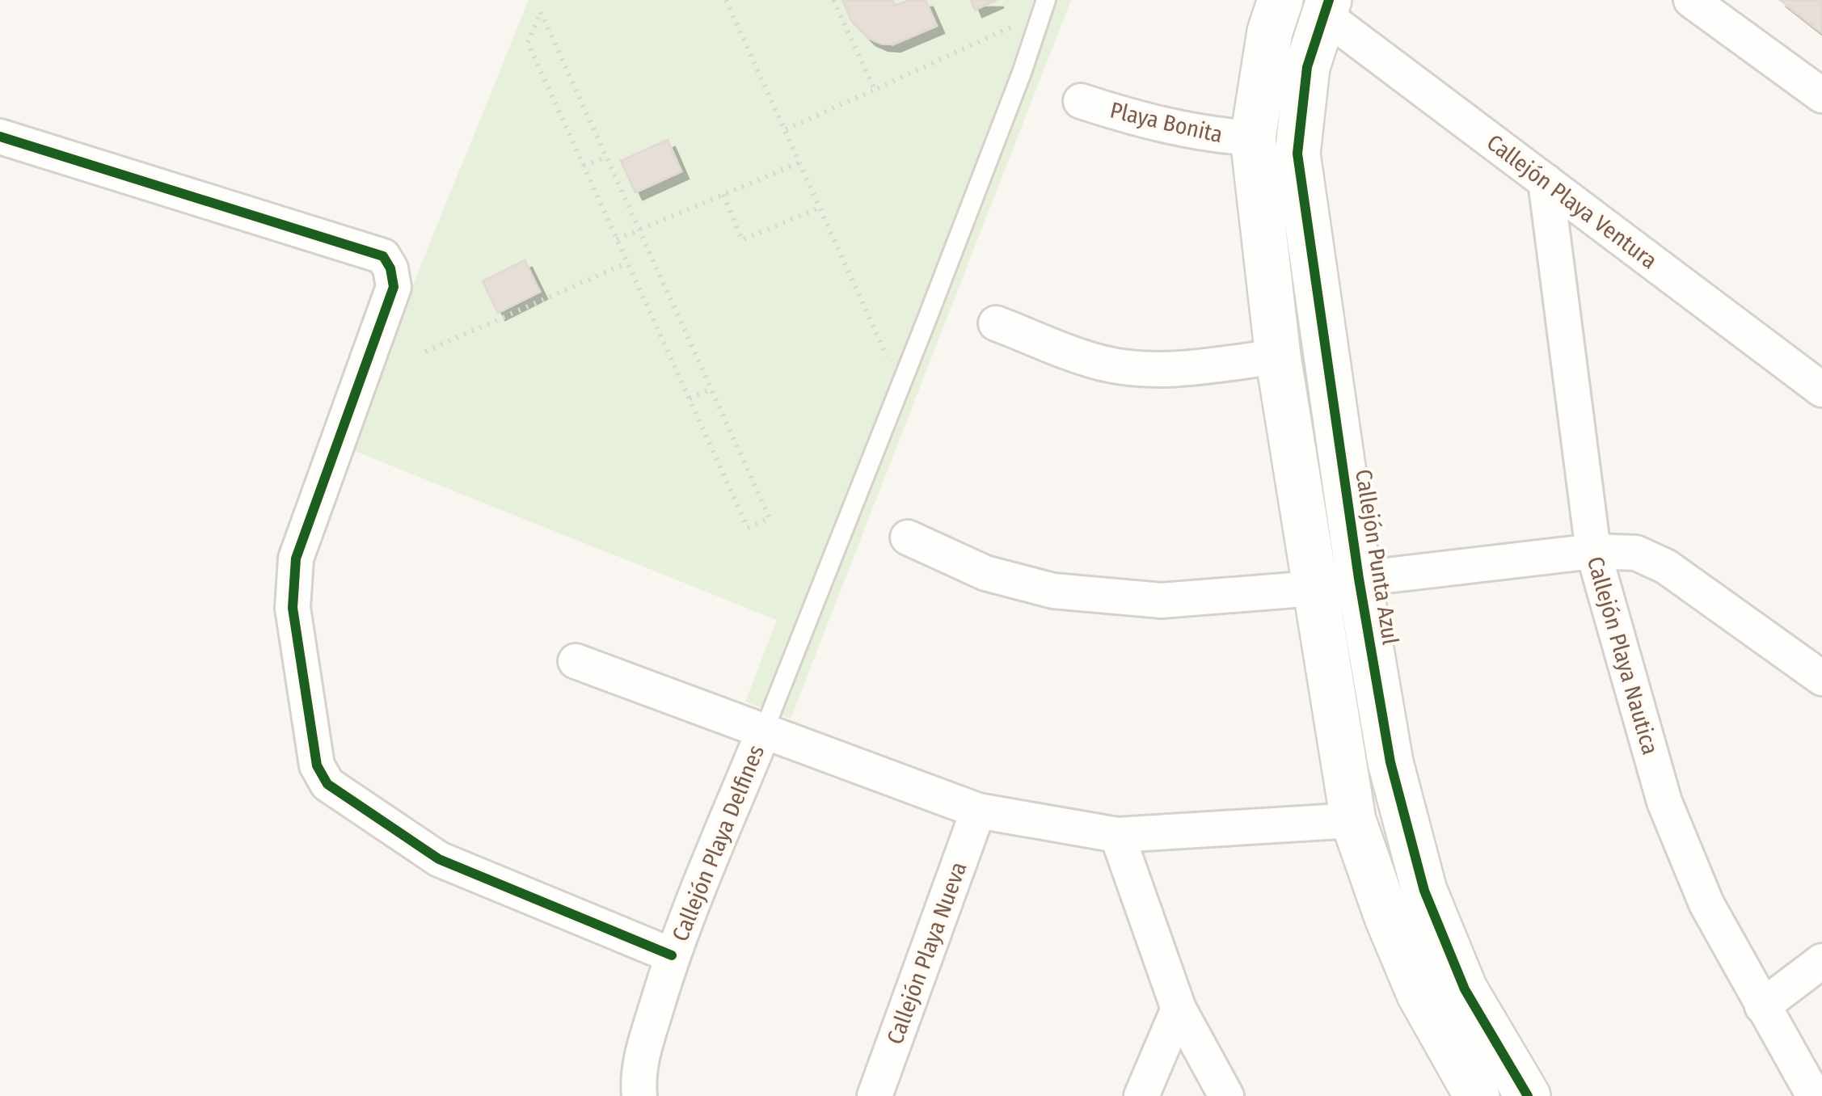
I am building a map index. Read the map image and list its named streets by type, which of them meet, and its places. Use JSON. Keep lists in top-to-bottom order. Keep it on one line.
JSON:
{"streets":{"street":["Playa Bonita","Callejón Playa Ventura","Callejón Punta Azul","Callejón Playa Nautica","Callejón Playa Delfines","Callejón Playa Nueva"]},"crossings":[["Callejón Playa Ventura","Callejón Punta Azul"],["Callejón Playa Ventura","Callejón Playa Nautica"]]}
